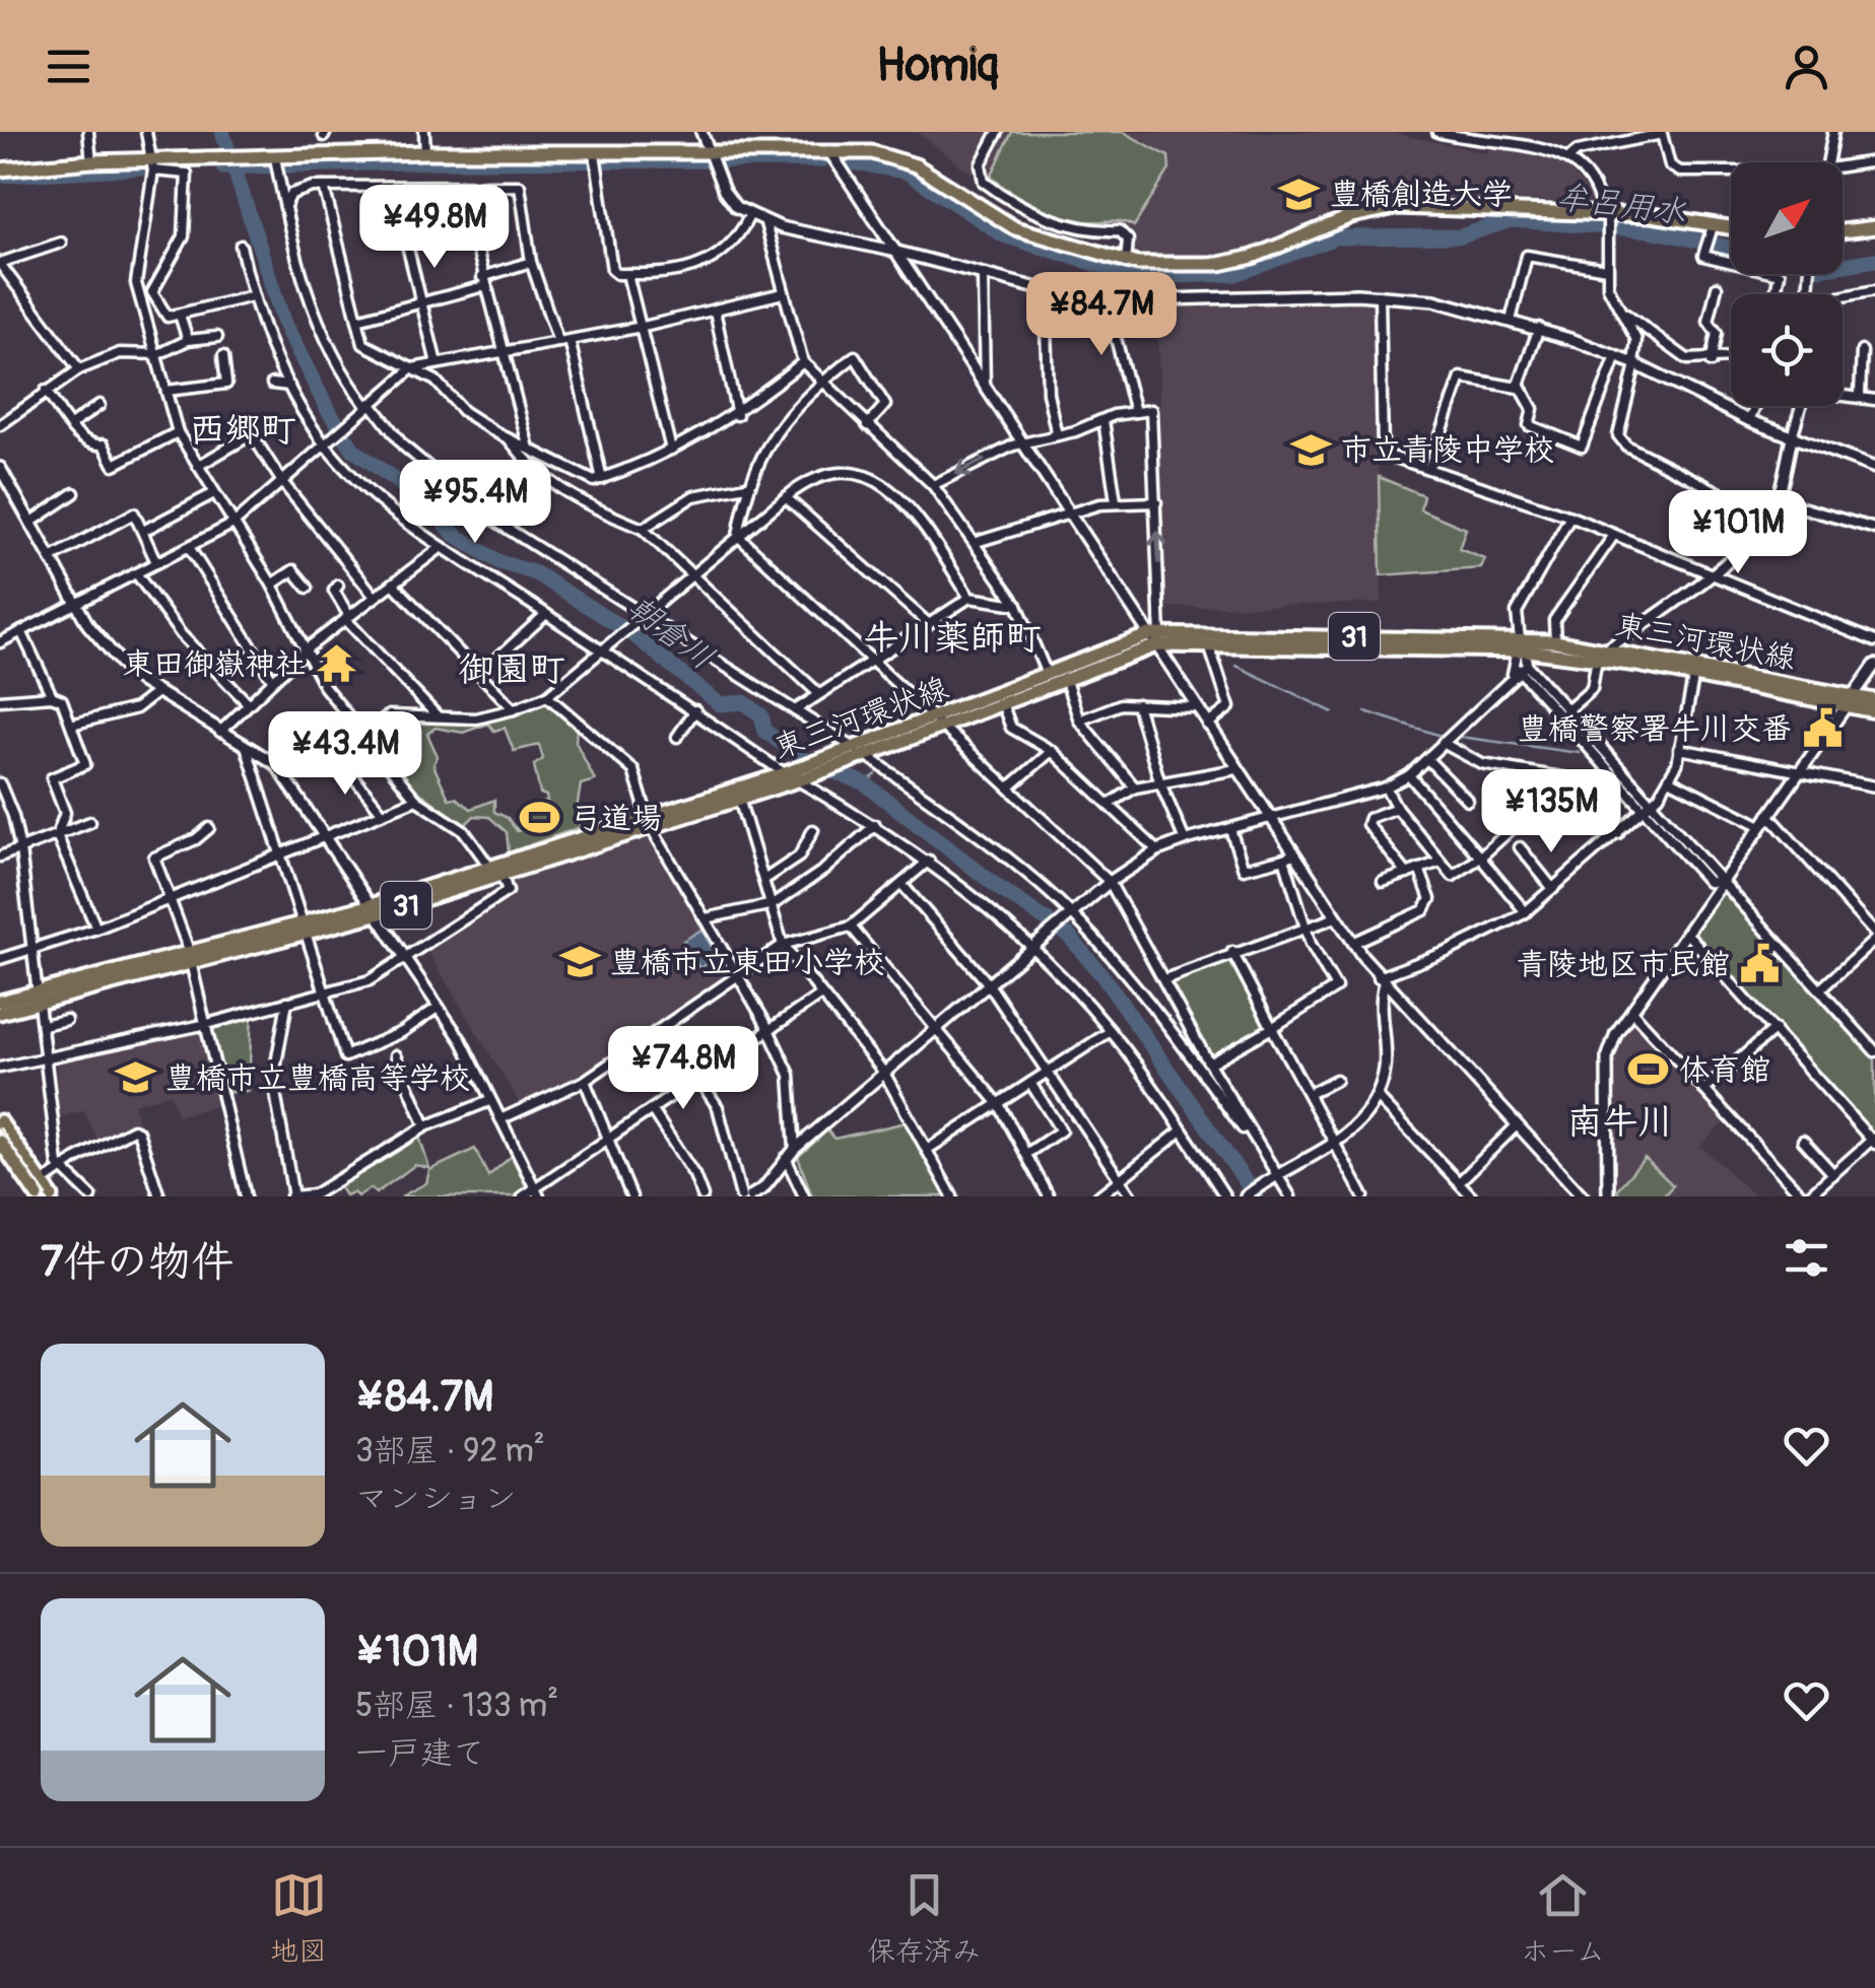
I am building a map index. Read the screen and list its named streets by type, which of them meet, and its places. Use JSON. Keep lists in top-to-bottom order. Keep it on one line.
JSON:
{"streets":{"main road":["31","東三河環状線"]},"districts":["西郷町","牛川薬師町","御園町","南牛川"],"water":["牟呂用水","朝倉川"],"places":{"school or university":["豊橋創造大学","市立青陵中学校","豊橋市立東田小学校","豊橋市立豊橋高等学校"],"temple":["東田御嶽神社"],"public building":["豊橋警察署牛川交番","青陵地区市民館"],"sports":["弓道場","体育館"]},"north":"top right","page":{"header":"Homiq","price":["¥49.8M","¥84.7M","¥95.4M","¥101M","¥43.4M","¥135M","¥74.8M"],"heading":"7件の物件","list":[{"name":"¥84.7M","note":"3部屋 · 92 m² · マンション"},{"name":"¥101M","note":"5部屋 · 133 m² · 一戸建て"}],"tabs":["地図","保存済み","ホーム"]}}
